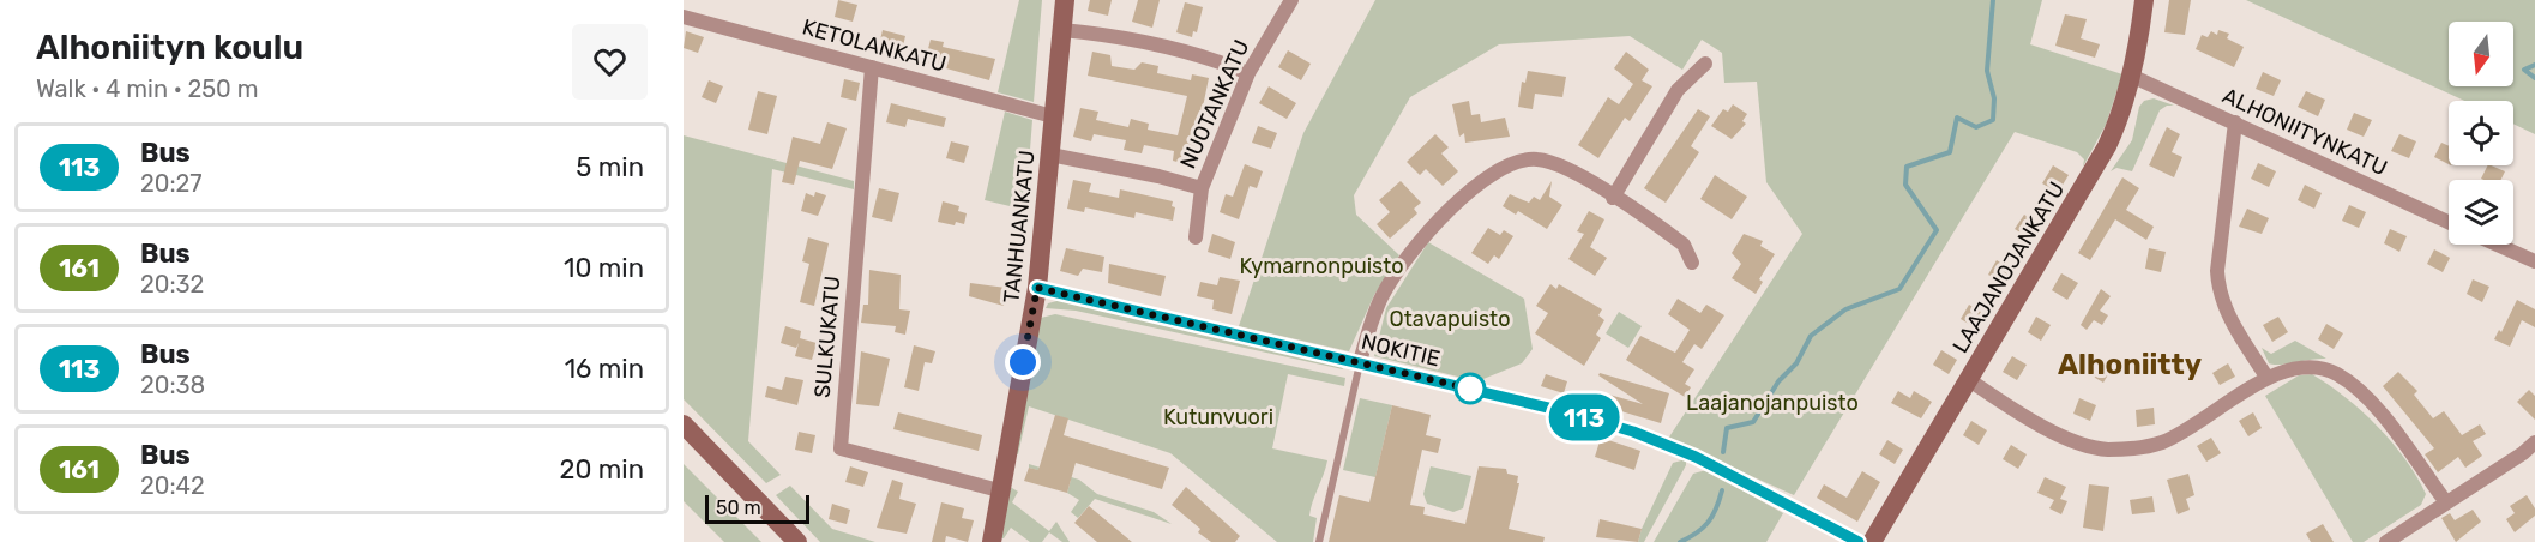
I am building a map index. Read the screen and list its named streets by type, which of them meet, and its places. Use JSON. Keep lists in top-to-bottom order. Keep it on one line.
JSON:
{"streets":{"street":["KETOLANKATU","NUOTANKATU","ALHONIITYNKATU","TANHUANKATU","LAAJANOJANKATU","SULKUKATU","NOKITIE"]},"crossings":[["KETOLANKATU","TANHUANKATU"],["KETOLANKATU","SULKUKATU"],["NUOTANKATU","TANHUANKATU"],["ALHONIITYNKATU","LAAJANOJANKATU"],["TANHUANKATU","SULKUKATU"],["TANHUANKATU","NOKITIE"]],"districts":["Alhoniitty"],"parks":["Kymarnonpuisto","Otavapuisto","Laajanojanpuisto","Kutunvuori"],"lines":["bus line 113"],"scale_bar":"50 m","north":"bottom","page":{"heading":["Alhoniityn koulu","Walk · 4 min · 250 m"],"on_map":"113","list":[{"mark":"113","name":"Bus","note":"20:27","value":"5 min"},{"mark":"161","name":"Bus","note":"20:32","value":"10 min"},{"mark":"113","name":"Bus","note":"20:38","value":"16 min"},{"mark":"161","name":"Bus","note":"20:42","value":"20 min"}],"scale":"50 m"}}
